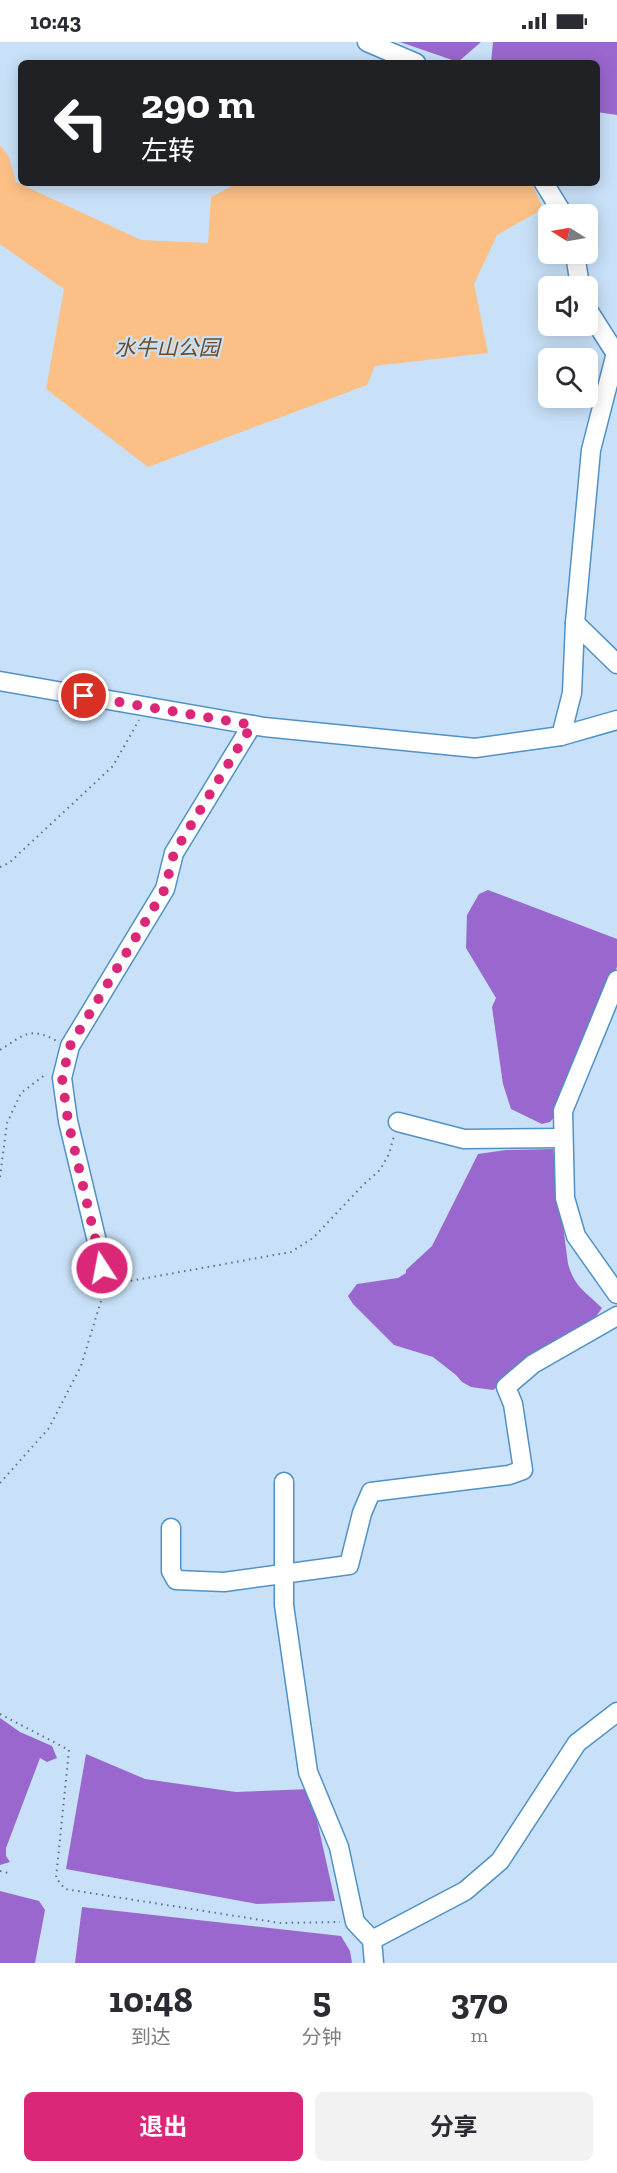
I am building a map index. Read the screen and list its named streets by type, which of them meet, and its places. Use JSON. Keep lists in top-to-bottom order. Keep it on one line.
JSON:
{"parks":["水牛山公园"],"north":"left","page":{"status":"10:43","turn":["290 m","左转"],"eta":["10:48","到达","5","分钟","370","m"],"buttons":["退出","分享"]}}
